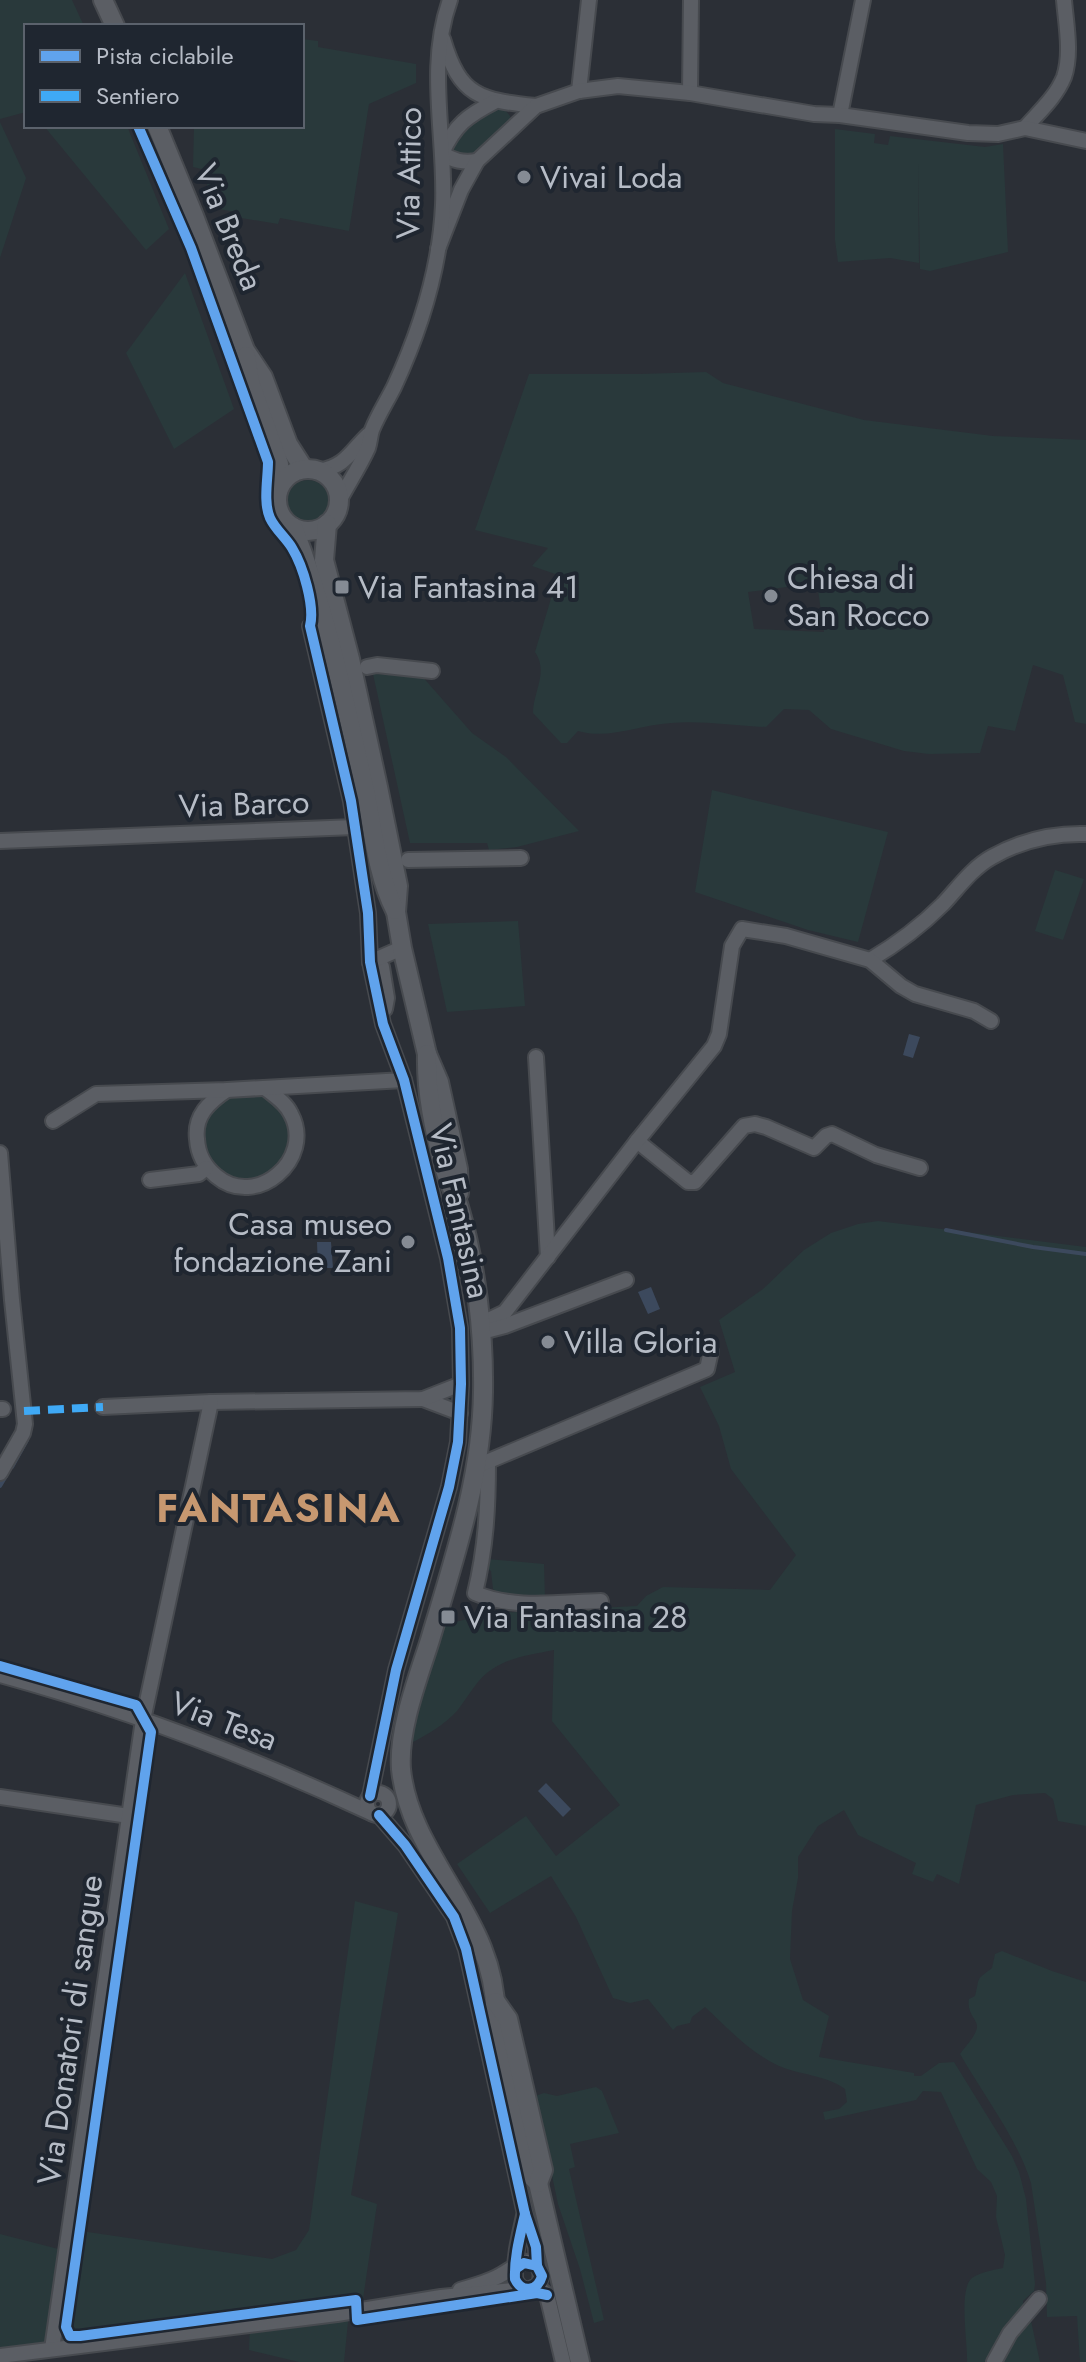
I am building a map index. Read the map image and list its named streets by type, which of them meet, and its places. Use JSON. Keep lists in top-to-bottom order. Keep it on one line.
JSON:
{"streets":{"street":["Via Attico","Via Breda","Via Barco","Via Fantasina","Via Tesa","Via Donatori di sangue"]},"crossings":[["Via Attico","Via Breda"],["Via Attico","Via Fantasina"],["Via Breda","Via Fantasina"],["Via Barco","Via Fantasina"],["Via Fantasina","Via Tesa"],["Via Tesa","Via Donatori di sangue"]],"districts":["FANTASINA"],"places":{"other":["Vivai Loda","Chiesa di San Rocco","Casa museo fondazione Zani","Villa Gloria"],"transit":["Via Fantasina 41","Via Fantasina 28"]},"legend":["Pista ciclabile","Sentiero"]}
